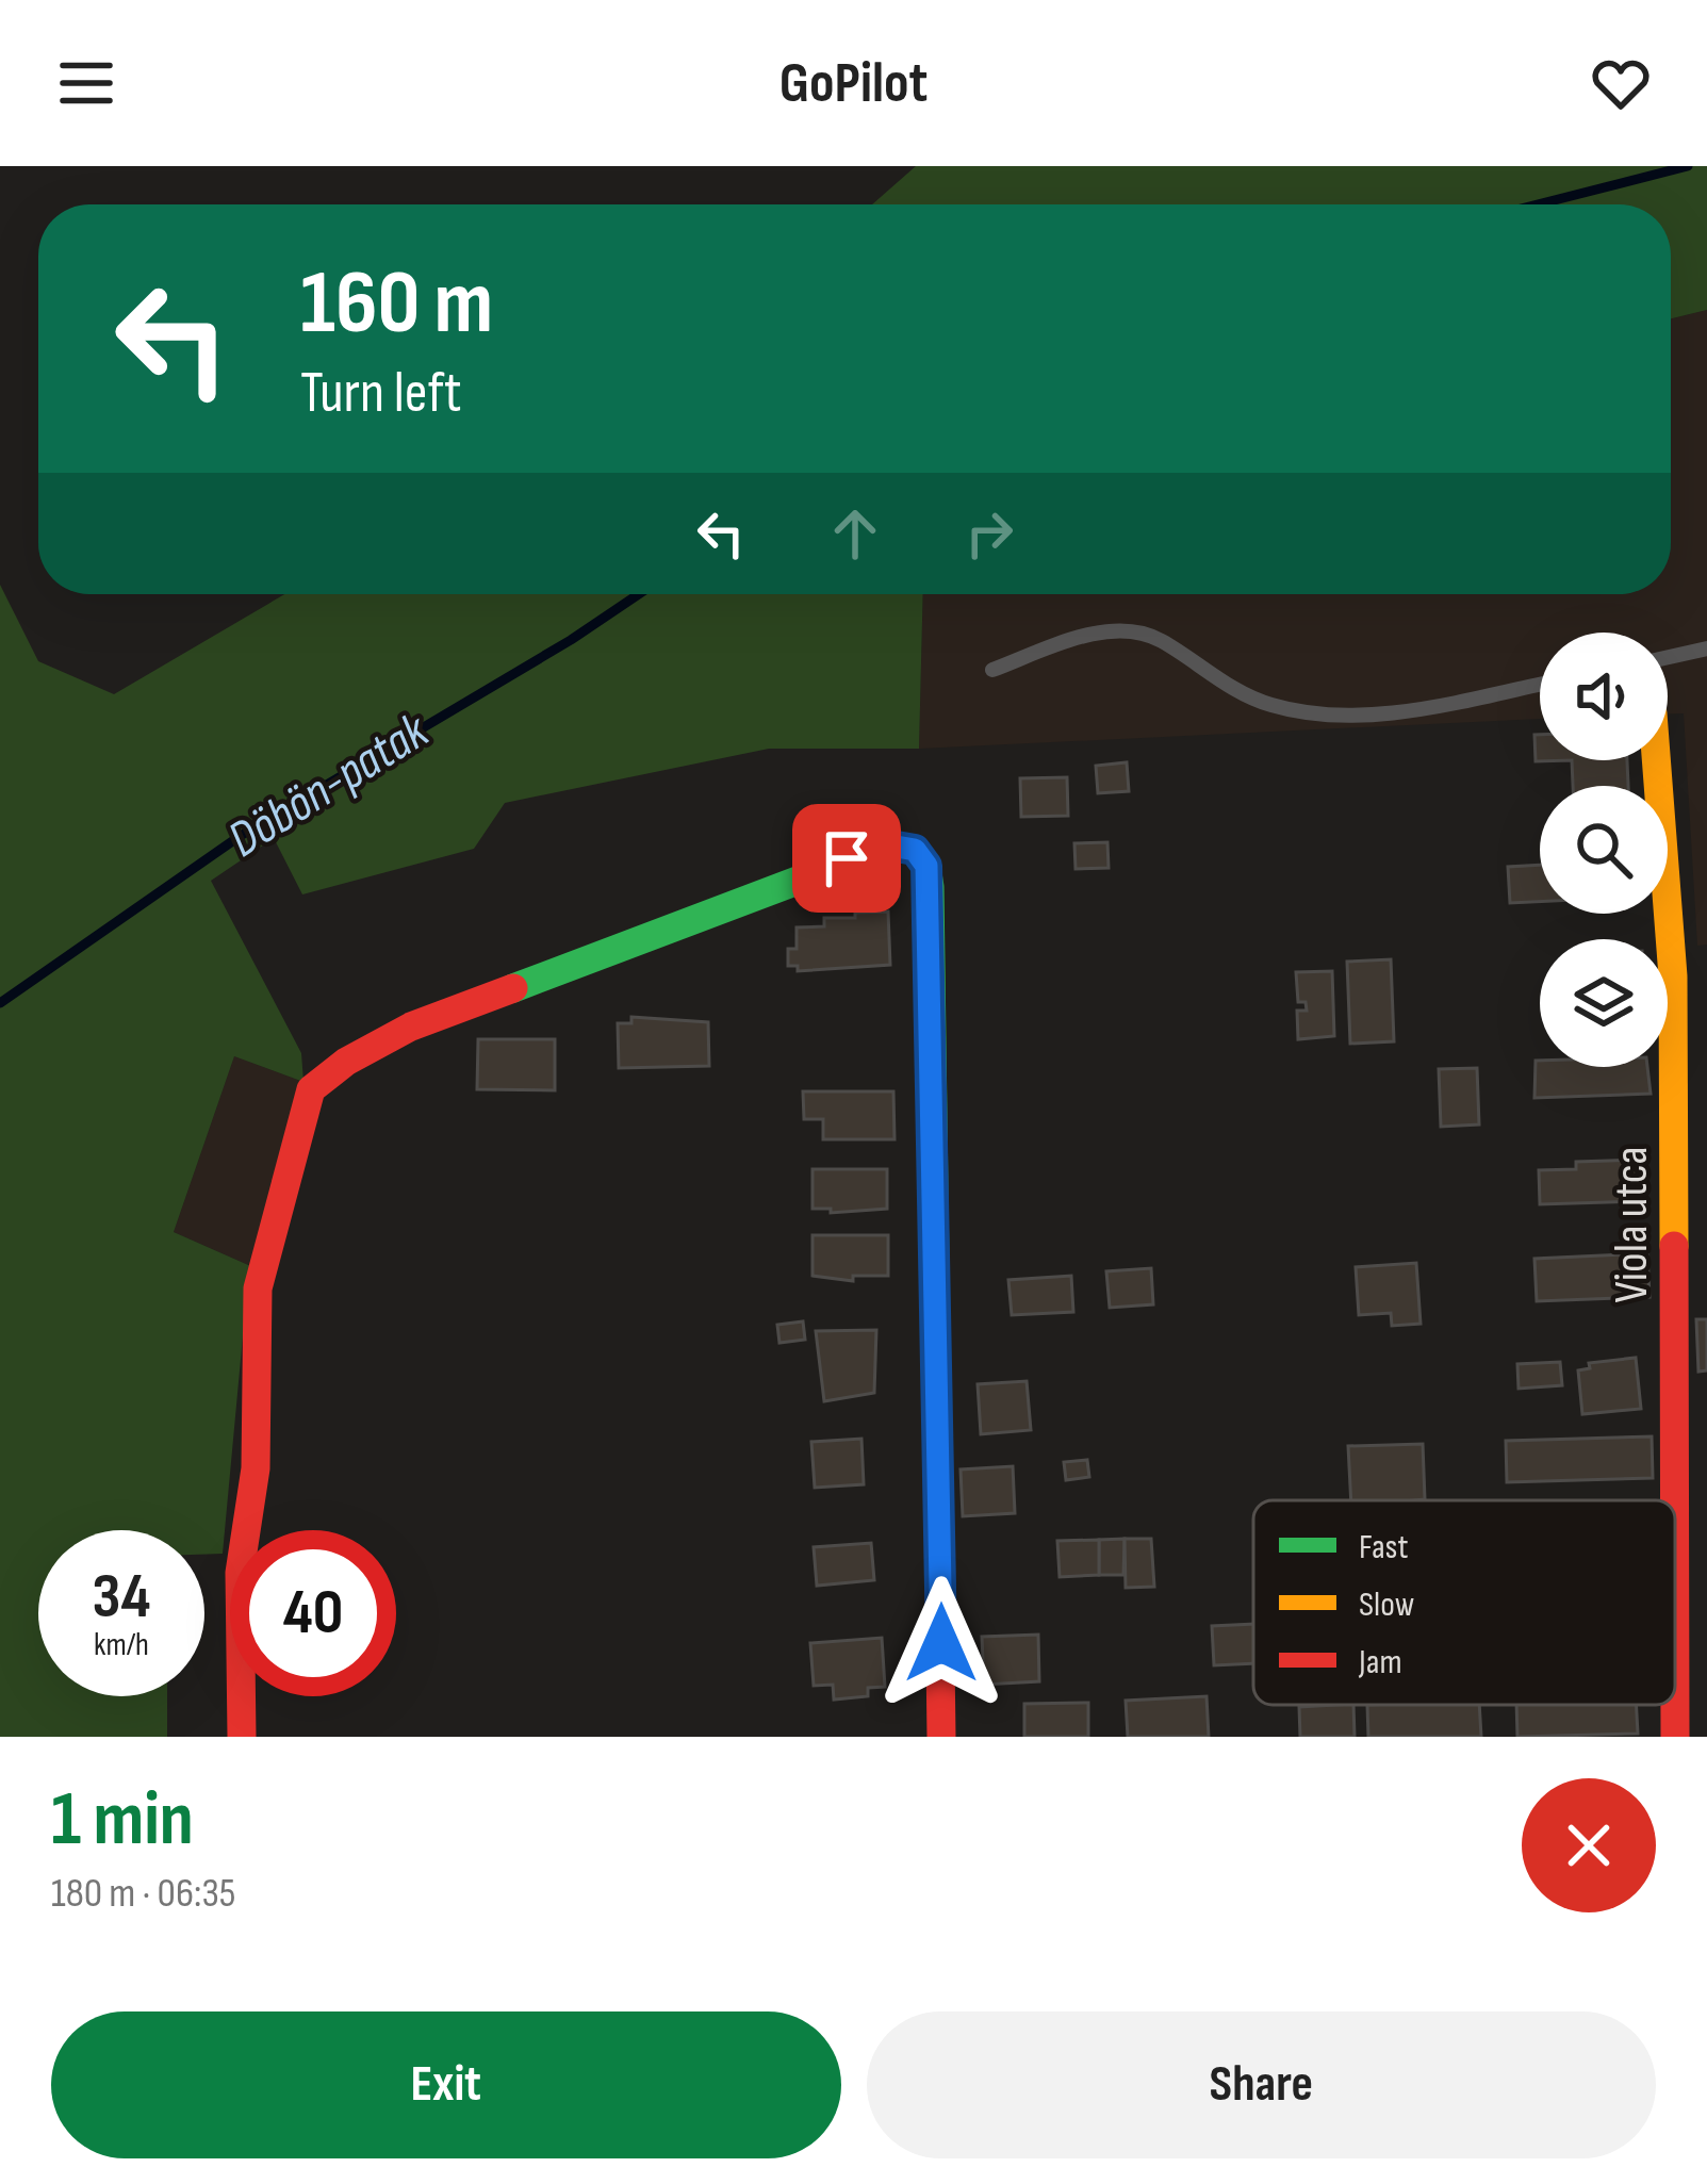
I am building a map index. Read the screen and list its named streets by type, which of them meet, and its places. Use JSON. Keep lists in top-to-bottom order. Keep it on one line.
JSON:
{"streets":{"street":["Viola utca"]},"water":["Döbön-patak"],"legend":["Fast","Slow","Jam"],"page":{"header":"GoPilot","turn":["160 m","Turn left"],"speed":"34 km/h","limit":"40","heading":["1 min","180 m · 06:35"],"buttons":["Exit","Share"]}}
